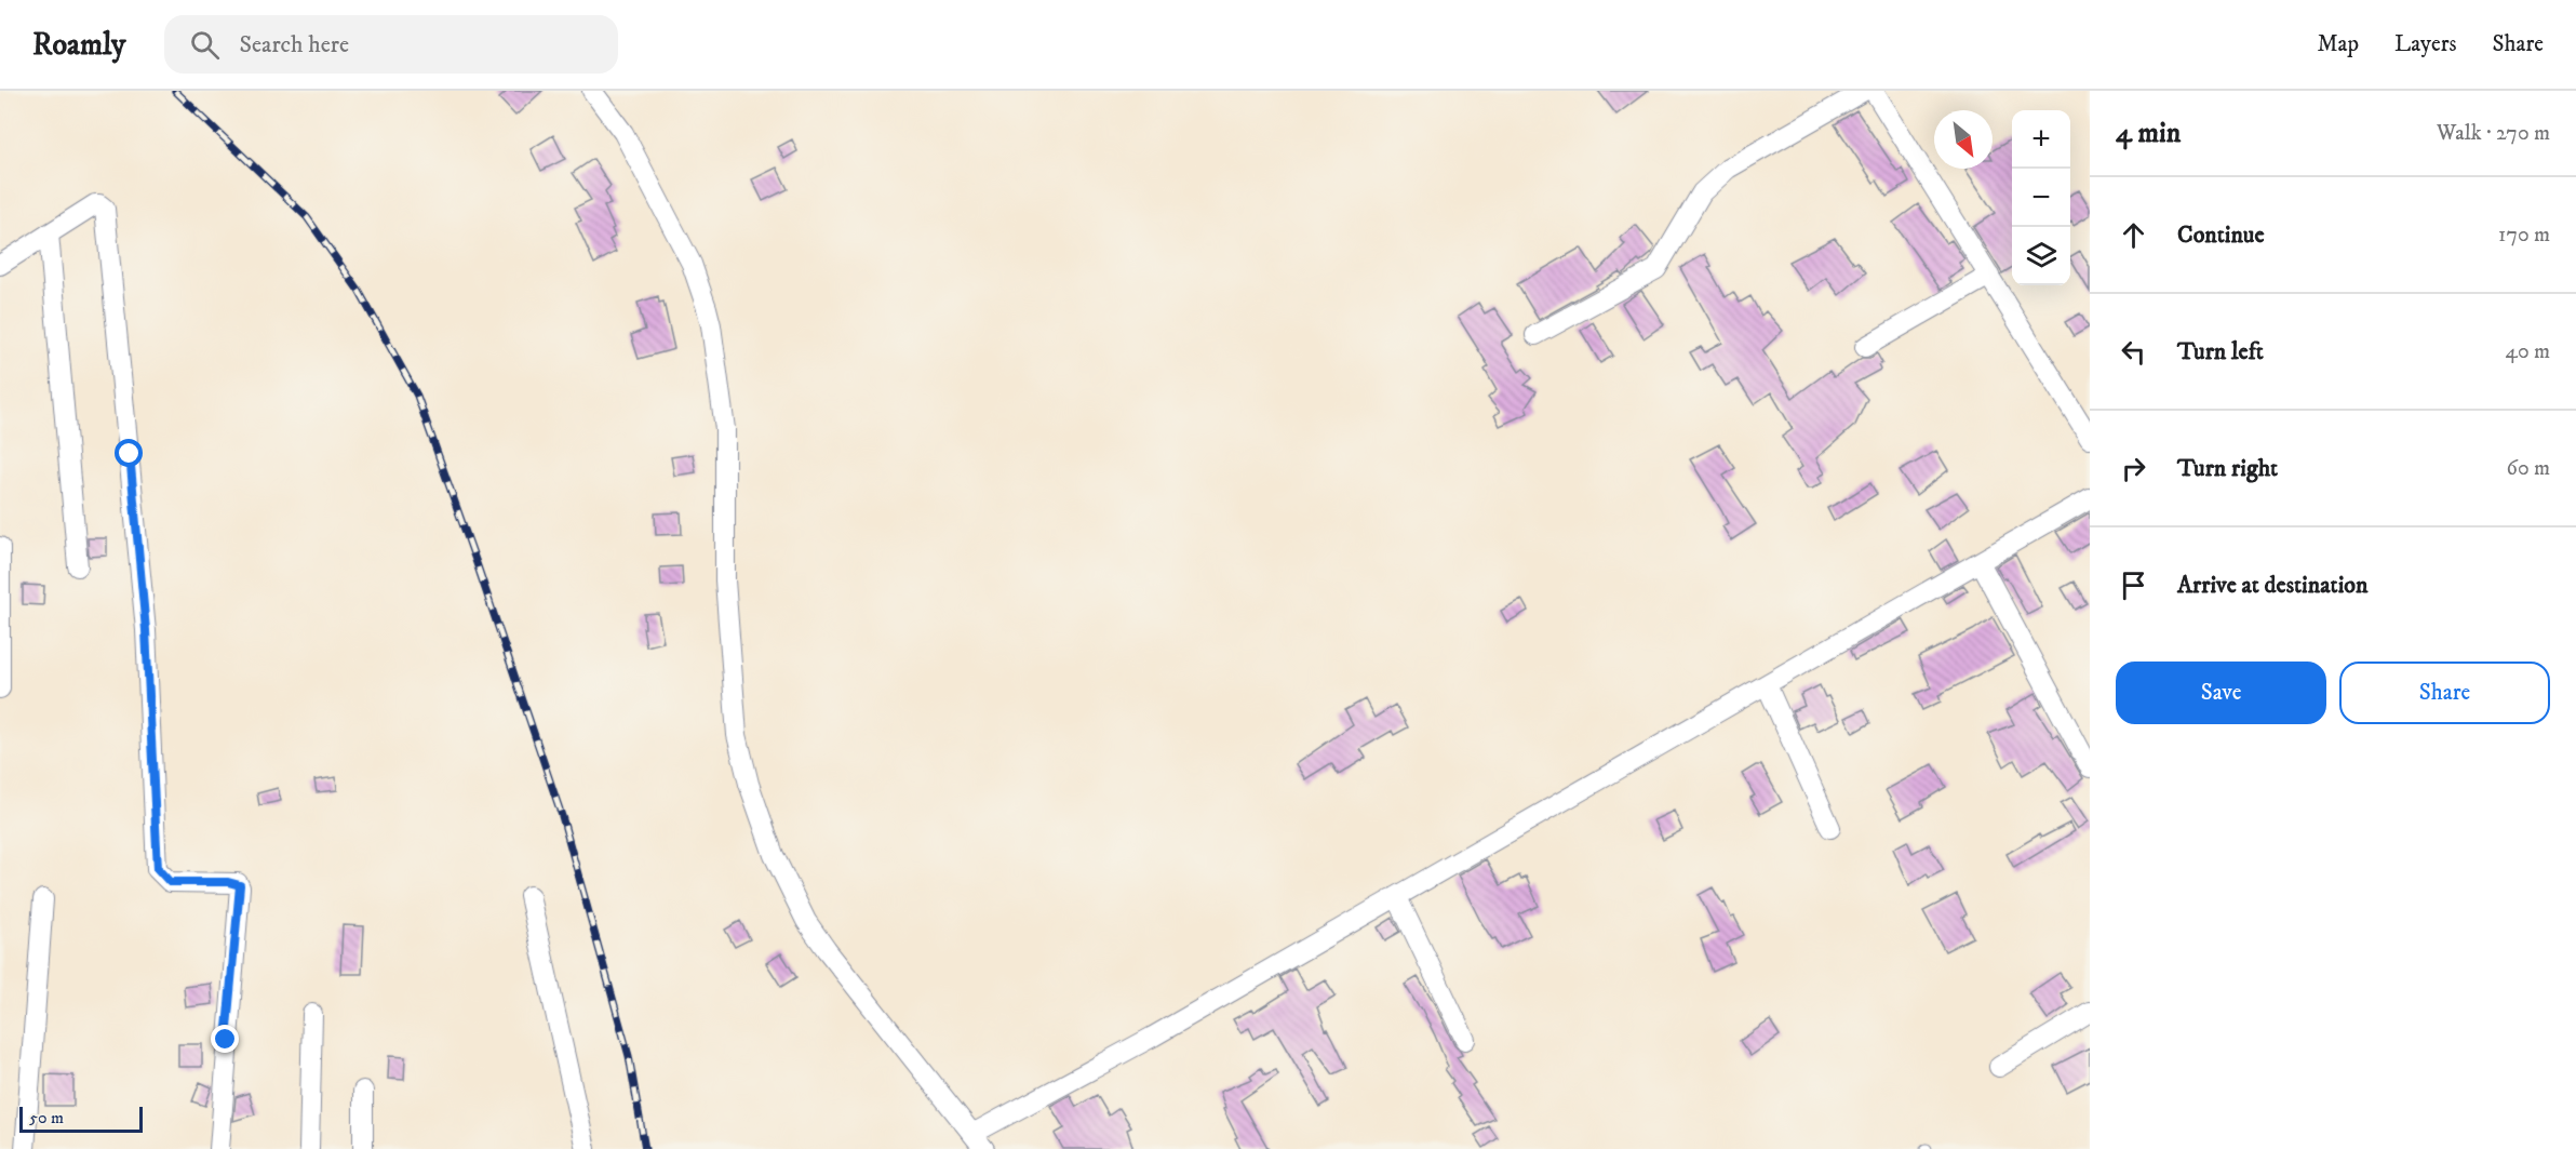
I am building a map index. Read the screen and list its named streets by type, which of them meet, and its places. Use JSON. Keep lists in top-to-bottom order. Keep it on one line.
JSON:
{"scale_bar":"50 m","north":"bottom right","page":{"header":"Roamly","search":"Search here","nav":["Map","Layers","Share"],"heading":["4 min","Walk · 270 m"],"map_buttons":["+","−"],"list":[["Continue","170 m"],["Turn left","40 m"],["Turn right","60 m"],"Arrive at destination"],"buttons":["Save","Share"],"scale":"50 m"}}
